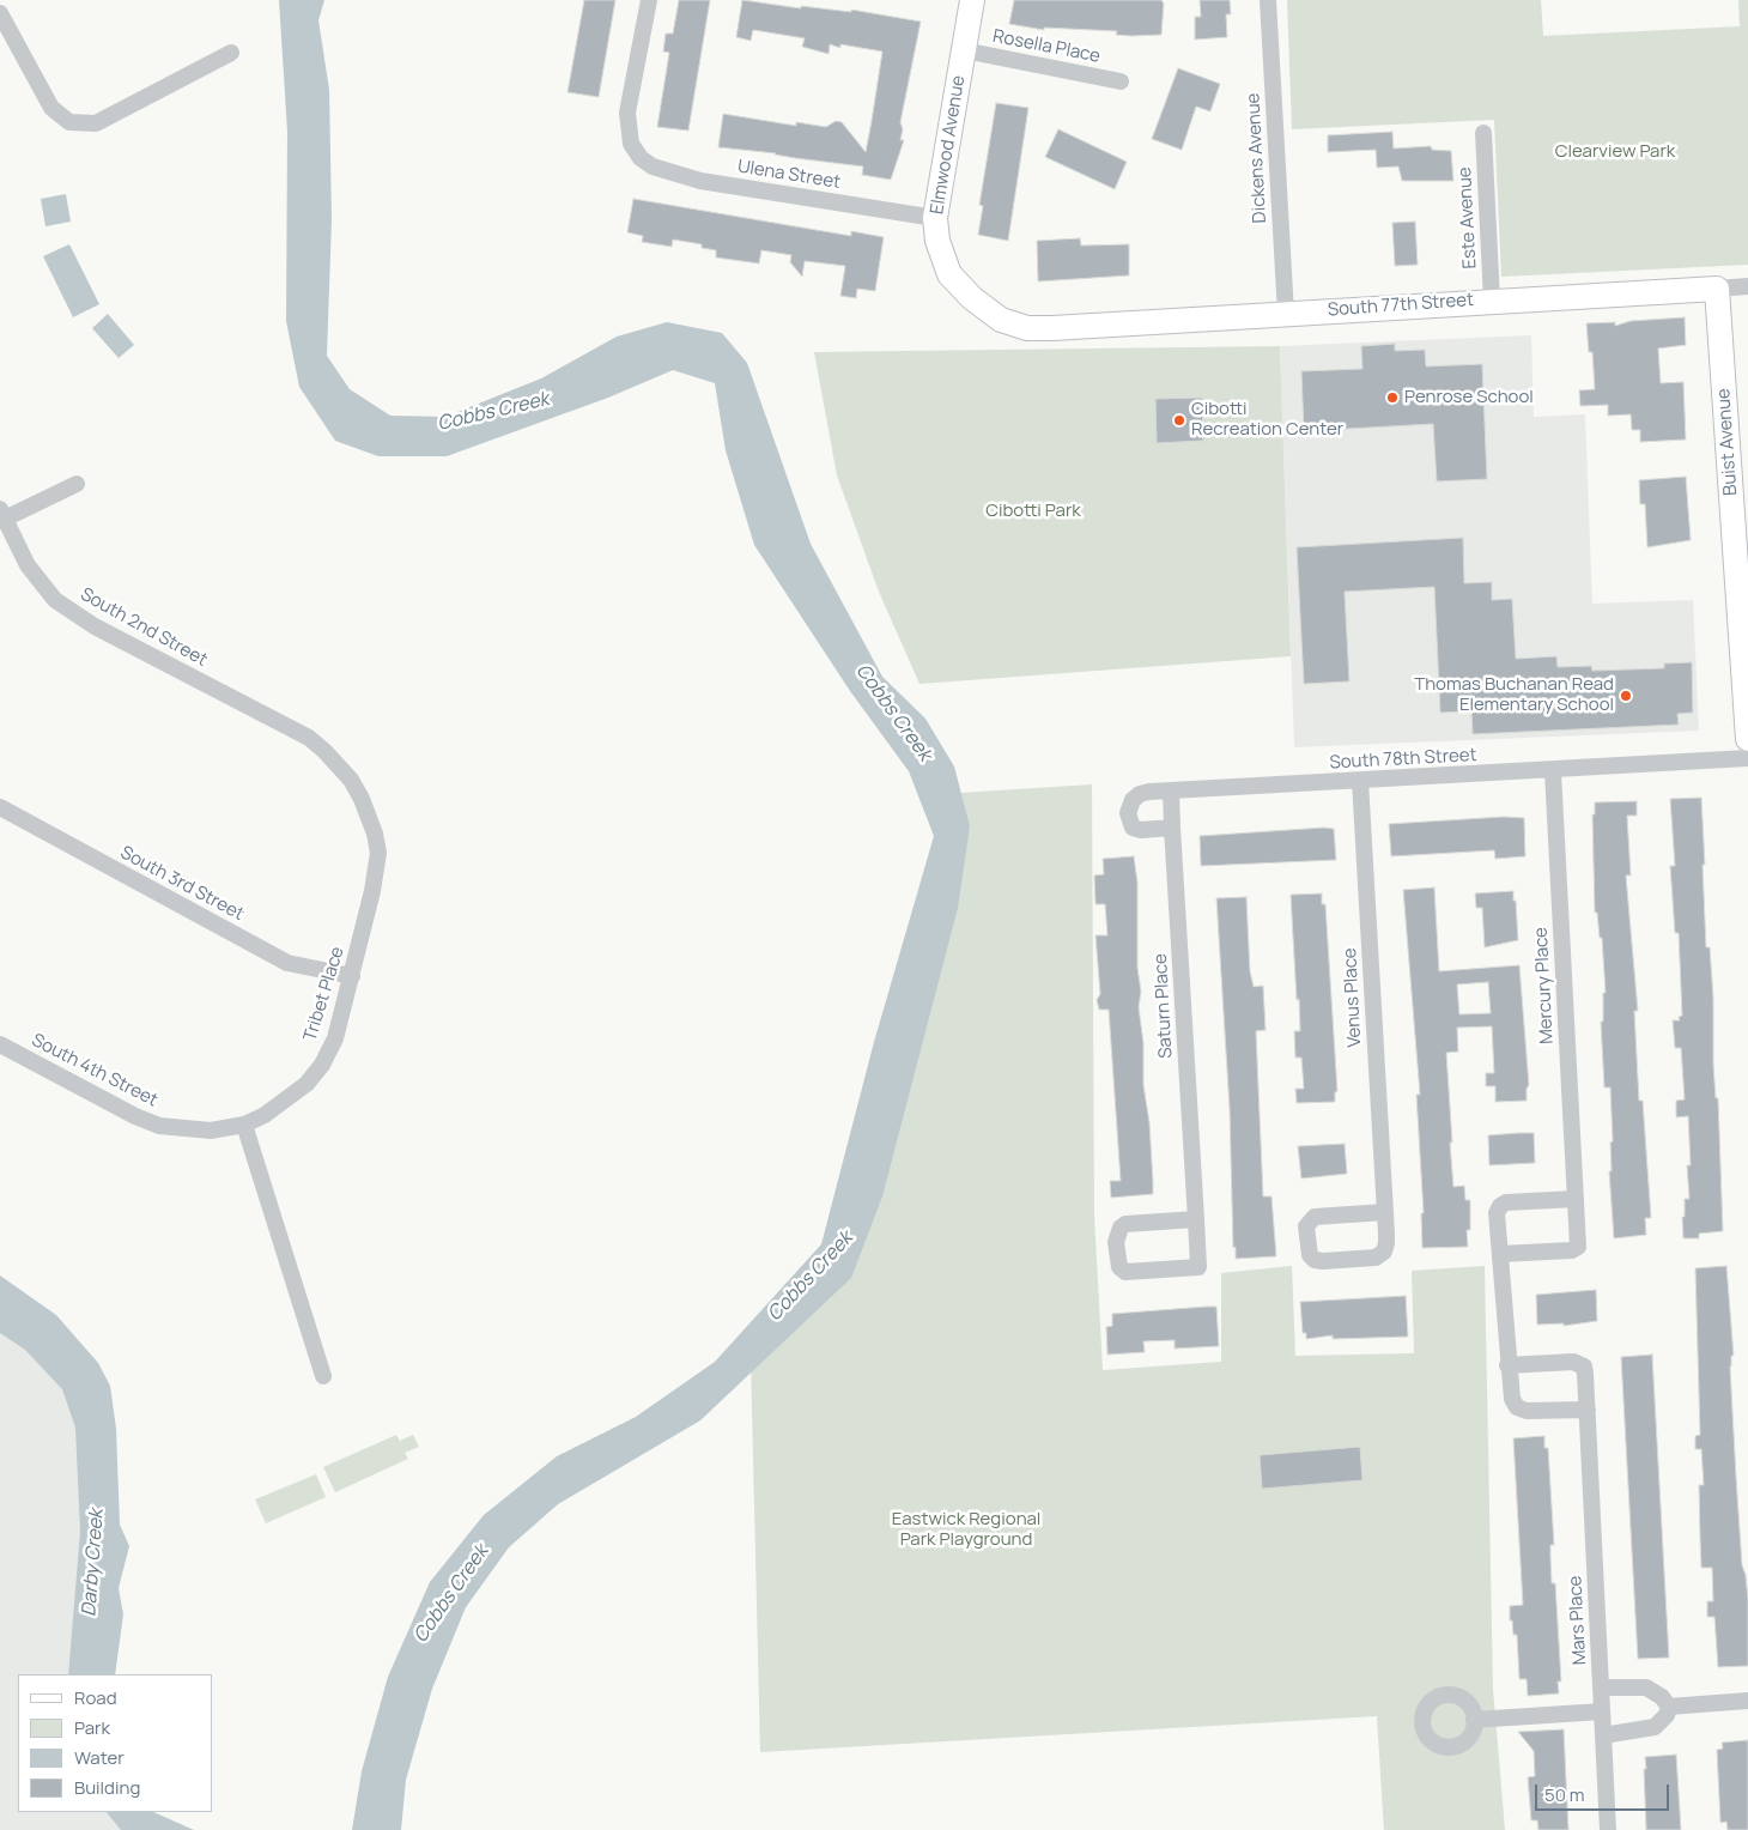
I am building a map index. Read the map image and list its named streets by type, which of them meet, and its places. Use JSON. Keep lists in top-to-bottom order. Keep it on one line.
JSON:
{"streets":{"street":["Rosella Place","Elmwood Avenue","Dickens Avenue","Ulena Street","Este Avenue","South 77th Street","Buist Avenue","South 2nd Street","South 78th Street","South 3rd Street","Mercury Place","Tribet Place","Venus Place","Saturn Place","South 4th Street","Mars Place"]},"crossings":[["Rosella Place","Elmwood Avenue"],["Elmwood Avenue","Ulena Street"],["Elmwood Avenue","South 77th Street"],["Dickens Avenue","South 77th Street"],["Este Avenue","South 77th Street"],["South 77th Street","Buist Avenue"],["South 2nd Street","Tribet Place"],["South 78th Street","Mercury Place"],["South 78th Street","Venus Place"],["South 78th Street","Saturn Place"],["South 3rd Street","Tribet Place"],["Tribet Place","South 4th Street"]],"water":["Cobbs Creek","Darby Creek"],"parks":["Clearview Park","Cibotti Park","Eastwick Regional Park Playground"],"places":["Penrose School","Cibotti Recreation Center","Thomas Buchanan Read Elementary School"],"legend":["Road","Park","Water","Building"],"scale_bar":"50 m"}
